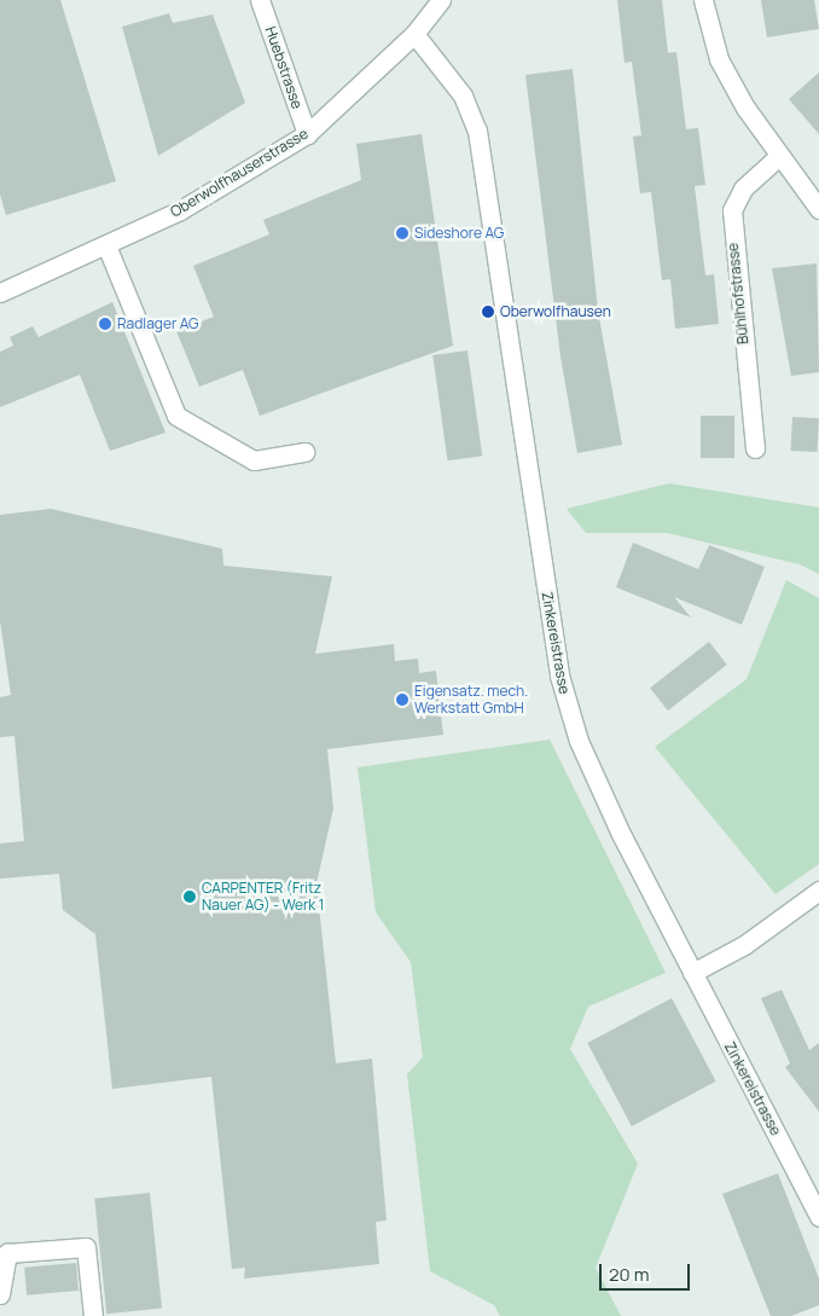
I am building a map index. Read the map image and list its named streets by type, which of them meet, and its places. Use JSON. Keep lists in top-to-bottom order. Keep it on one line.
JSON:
{"streets":{"street":["Huebstrasse","Oberwolfhauserstrasse","Bühlhofstrasse","Zinkereistrasse"]},"crossings":[["Huebstrasse","Oberwolfhauserstrasse"],["Oberwolfhauserstrasse","Zinkereistrasse"]],"places":["Sideshore AG","Oberwolfhausen","Radlager AG","Eigensatz. mech. Werkstatt GmbH","CARPENTER (Fritz Nauer AG) - Werk 1"],"scale_bar":"20 m"}
